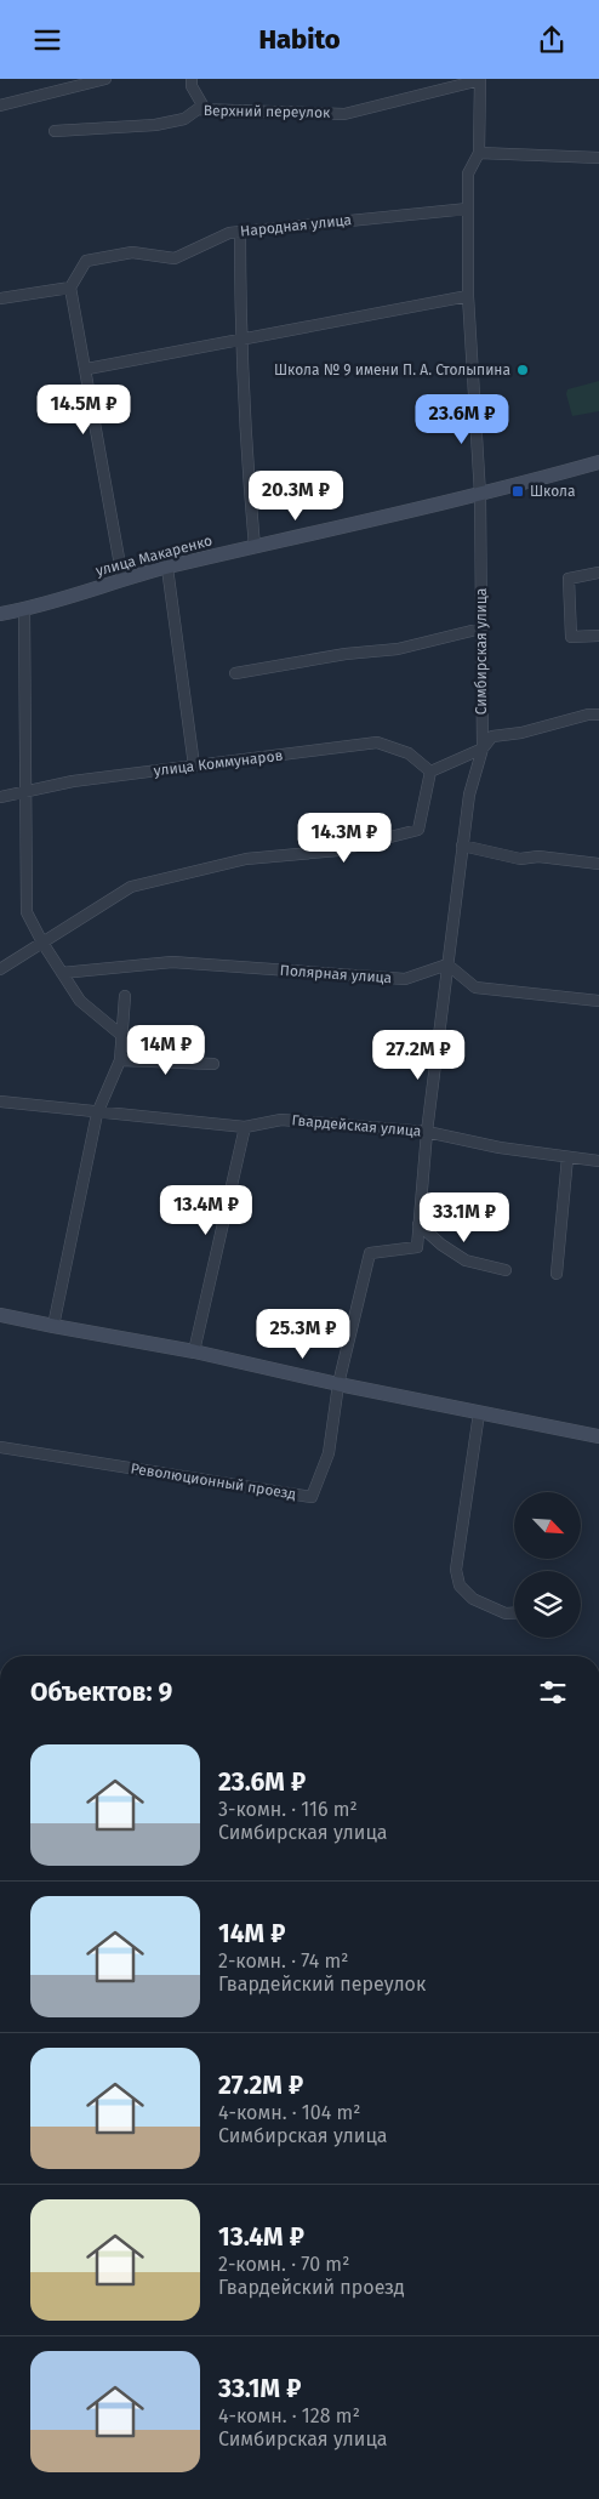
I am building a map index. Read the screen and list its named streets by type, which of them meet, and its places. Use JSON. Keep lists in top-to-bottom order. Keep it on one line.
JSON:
{"streets":{"main road":["улица Макаренко"],"street":["Верхний переулок","Народная улица","Симбирская улица","улица Коммунаров","Полярная улица","Гвардейская улица","Революционный проезд"]},"crossings":[["Верхний переулок","Симбирская улица"],["Народная улица","Симбирская улица"],["улица Макаренко","Симбирская улица"],["Симбирская улица","Полярная улица"],["Симбирская улица","Гвардейская улица"],["Симбирская улица","Революционный проезд"]],"places":{"other":["Школа № 9 имени П. А. Столыпина"],"transit":["Школа"]},"north":"bottom right","page":{"header":"Habito","price":["14.5M ₽","23.6M ₽","20.3M ₽","14.3M ₽","14M ₽","27.2M ₽","13.4M ₽","33.1M ₽","25.3M ₽"],"heading":"Объектов: 9","list":[{"name":"23.6M ₽","note":"3-комн. · 116 m² · Симбирская улица"},{"name":"14M ₽","note":"2-комн. · 74 m² · Гвардейский переулок"},{"name":"27.2M ₽","note":"4-комн. · 104 m² · Симбирская улица"},{"name":"13.4M ₽","note":"2-комн. · 70 m² · Гвардейский проезд"},{"name":"33.1M ₽","note":"4-комн. · 128 m² · Симбирская улица"}]}}
